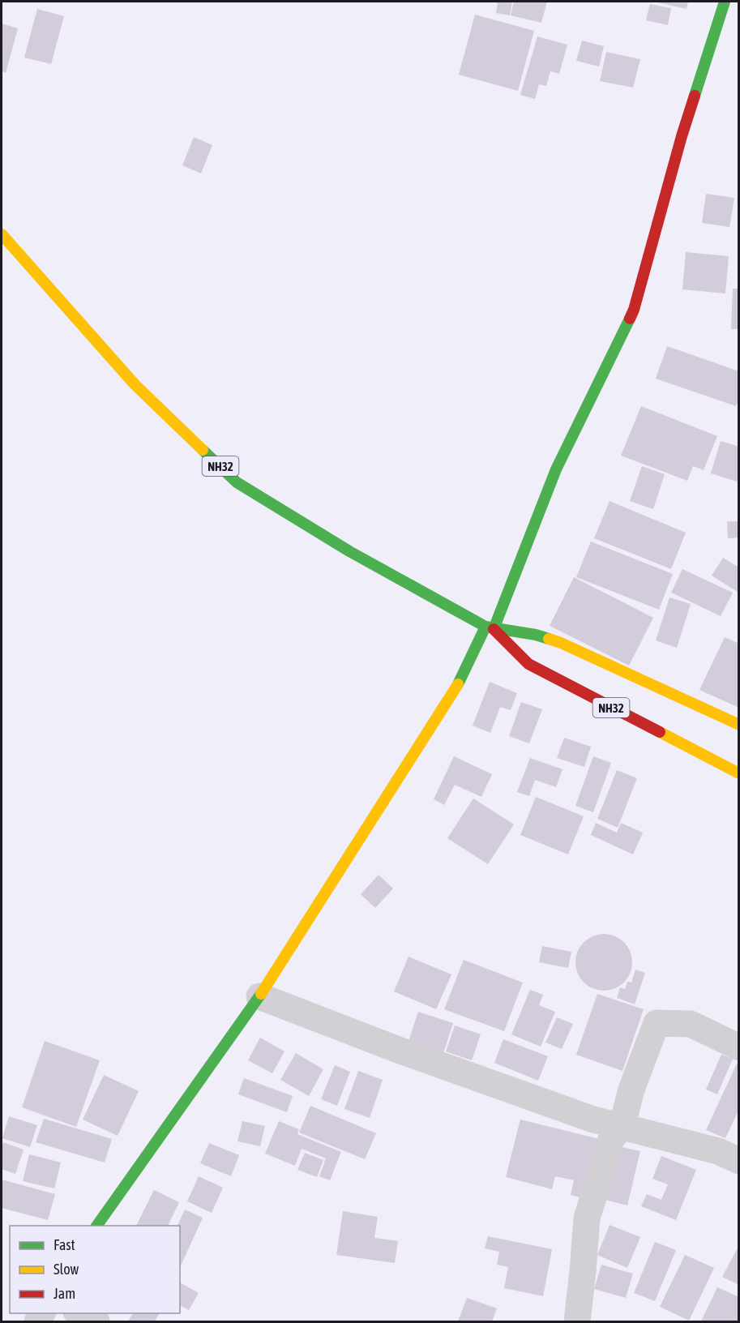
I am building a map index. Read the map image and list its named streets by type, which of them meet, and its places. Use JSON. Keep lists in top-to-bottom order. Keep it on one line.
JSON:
{"streets":{"street":["NH32"]},"legend":["Fast","Slow","Jam"]}
